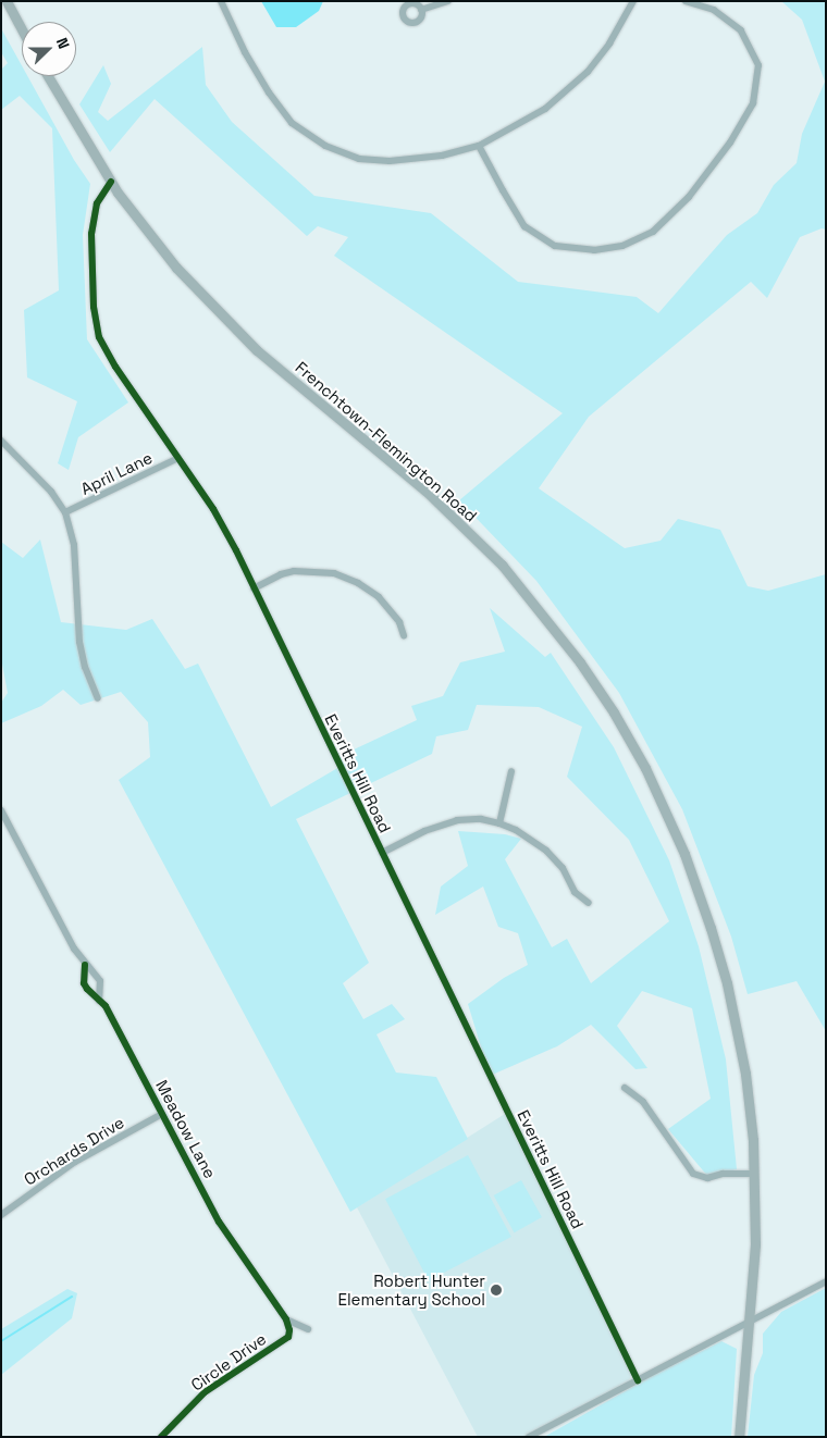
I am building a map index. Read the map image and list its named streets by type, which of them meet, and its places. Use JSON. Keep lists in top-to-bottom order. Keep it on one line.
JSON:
{"streets":{"main road":["Frenchtown-Flemington Road"],"street":["April Lane","Everitts Hill Road","Meadow Lane","Orchards Drive","Circle Drive"]},"crossings":[["Frenchtown-Flemington Road","Everitts Hill Road"],["April Lane","Everitts Hill Road"],["Meadow Lane","Orchards Drive"],["Meadow Lane","Circle Drive"]],"places":["Robert Hunter Elementary School"],"north":"right"}
